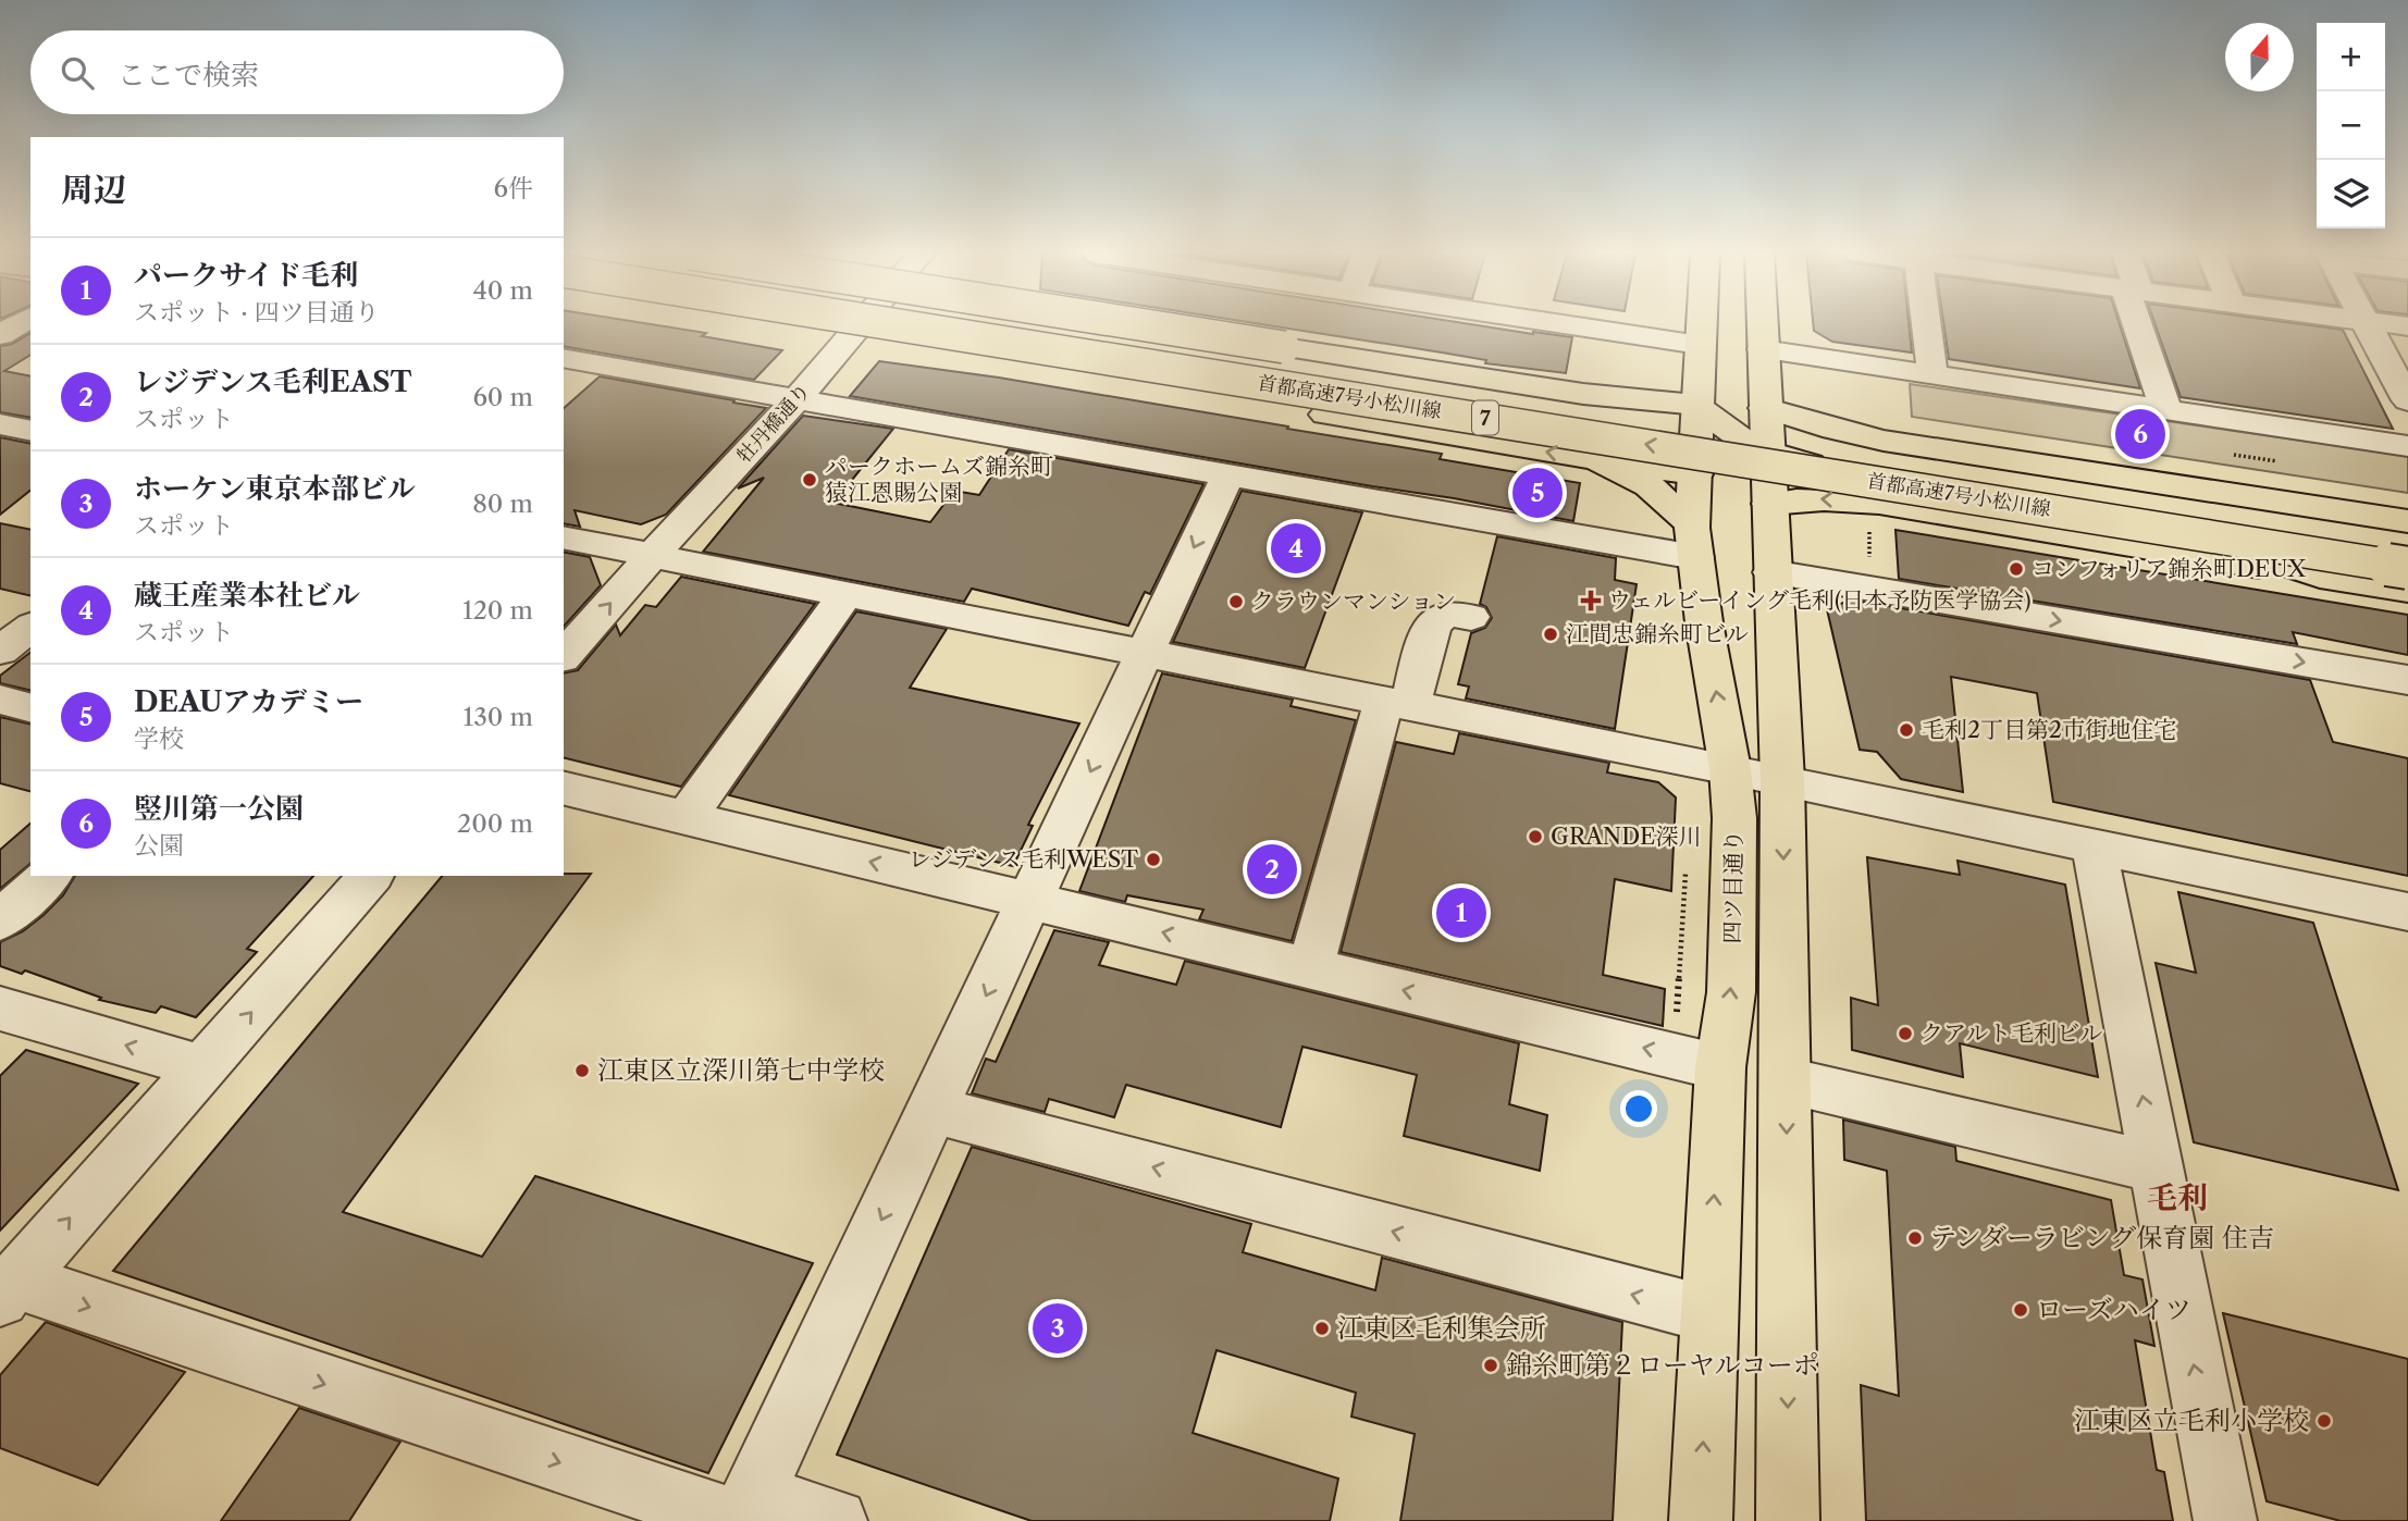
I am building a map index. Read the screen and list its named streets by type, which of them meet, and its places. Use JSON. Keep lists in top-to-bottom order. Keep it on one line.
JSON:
{"streets":{"main road":["首都高速7号小松川線","7","四ツ目通り"],"street":["牡丹橋通り"]},"districts":["毛利"],"places":{"other":["パークホームズ錦糸町 猿江恩賜公園","コンフォリア錦糸町DEUX","クラウンマンション","江間忠錦糸町ビル","毛利2丁目第2市街地住宅","GRANDE深川","レジデンス毛利WEST","クアルト毛利ビル","江東区立深川第七中学校","テンダーラビング保育園 住吉","ローズハイツ","江東区毛利集会所","錦糸町第２ローヤルコーポ","江東区立毛利小学校"],"health":["ウェルビーイング毛利(日本予防医学協会)"]},"north":"top","page":{"map_buttons":["+","−"],"search":"ここで検索","heading":["周辺","6件"],"list":[{"mark":"1","name":"パークサイド毛利","note":"スポット · 四ツ目通り","value":"40 m"},{"mark":"2","name":"レジデンス毛利EAST","note":"スポット","value":"60 m"},{"mark":"3","name":"ホーケン東京本部ビル","note":"スポット","value":"80 m"},{"mark":"4","name":"蔵王産業本社ビル","note":"スポット","value":"120 m"},{"mark":"5","name":"DEAUアカデミー","note":"学校","value":"130 m"},{"mark":"6","name":"竪川第一公園","note":"公園","value":"200 m"}],"pins":["6","5","4","2","1","3"]}}
